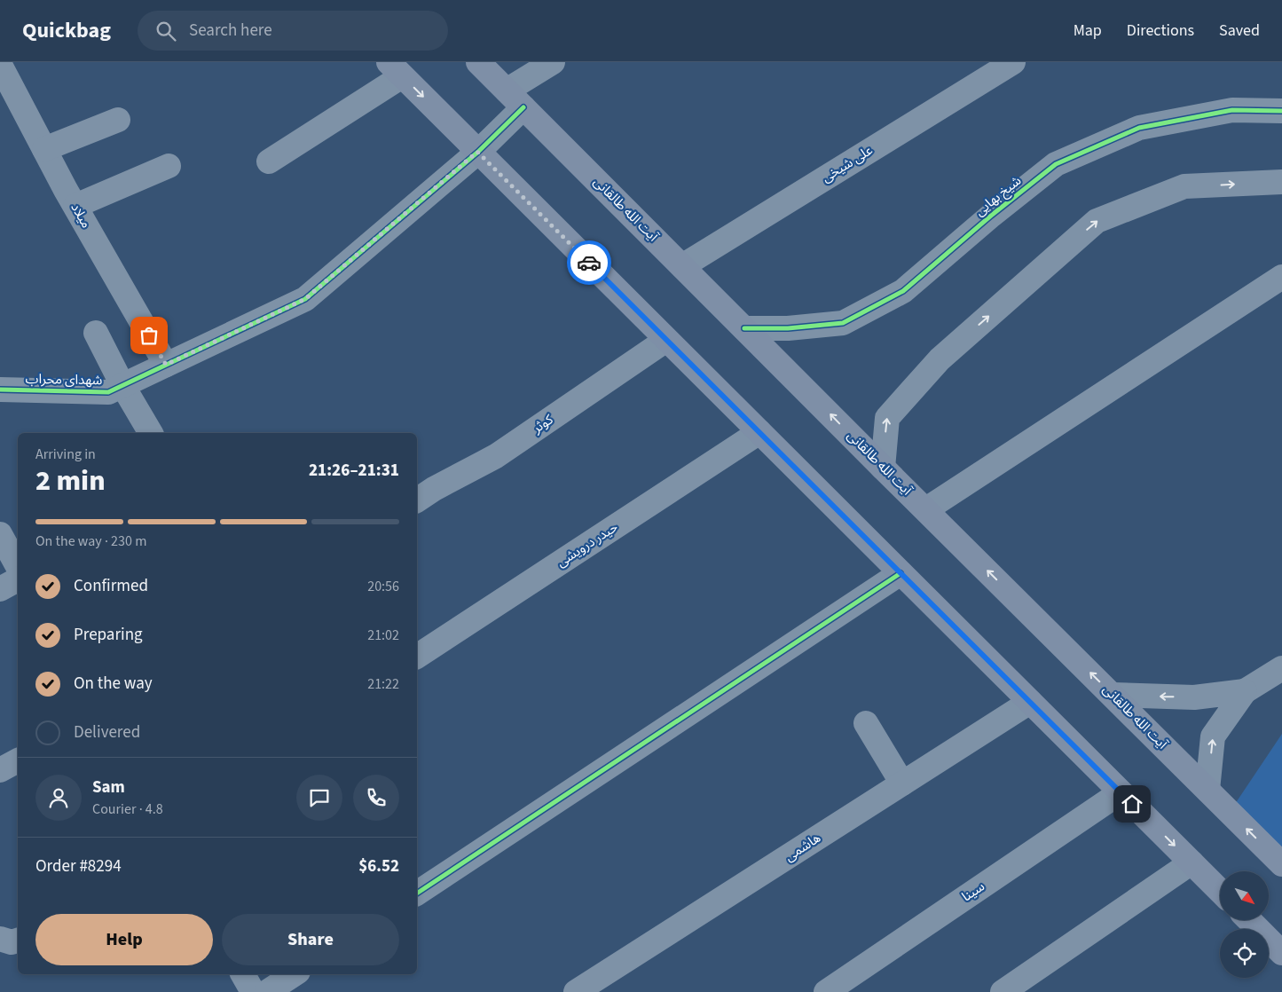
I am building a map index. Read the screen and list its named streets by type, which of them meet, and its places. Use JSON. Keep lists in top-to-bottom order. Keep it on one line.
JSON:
{"streets":{"main road":["آیت الله طالقانی"],"street":["علی شیخی","شیخ بهایی","میلاد","شهدای محراب","کوثر","حیدر درویشی","هاشمی","سینا"]},"crossings":[["علی شیخی","آیت الله طالقانی"],["شیخ بهایی","آیت الله طالقانی"],["آیت الله طالقانی","شهدای محراب"],["میلاد","شهدای محراب"]],"north":"bottom right","page":{"header":"Quickbag","search":"Search here","nav":["Map","Directions","Saved"],"heading":["2 min","Arriving in","21:26–21:31"],"panel":["Sam","Courier · 4.8","Order #8294","$6.52"],"bar":"On the way · 230 m","list":[["Confirmed","20:56"],["Preparing","21:02"],["On the way","21:22"],"Delivered"],"buttons":["Help","Share"]}}
